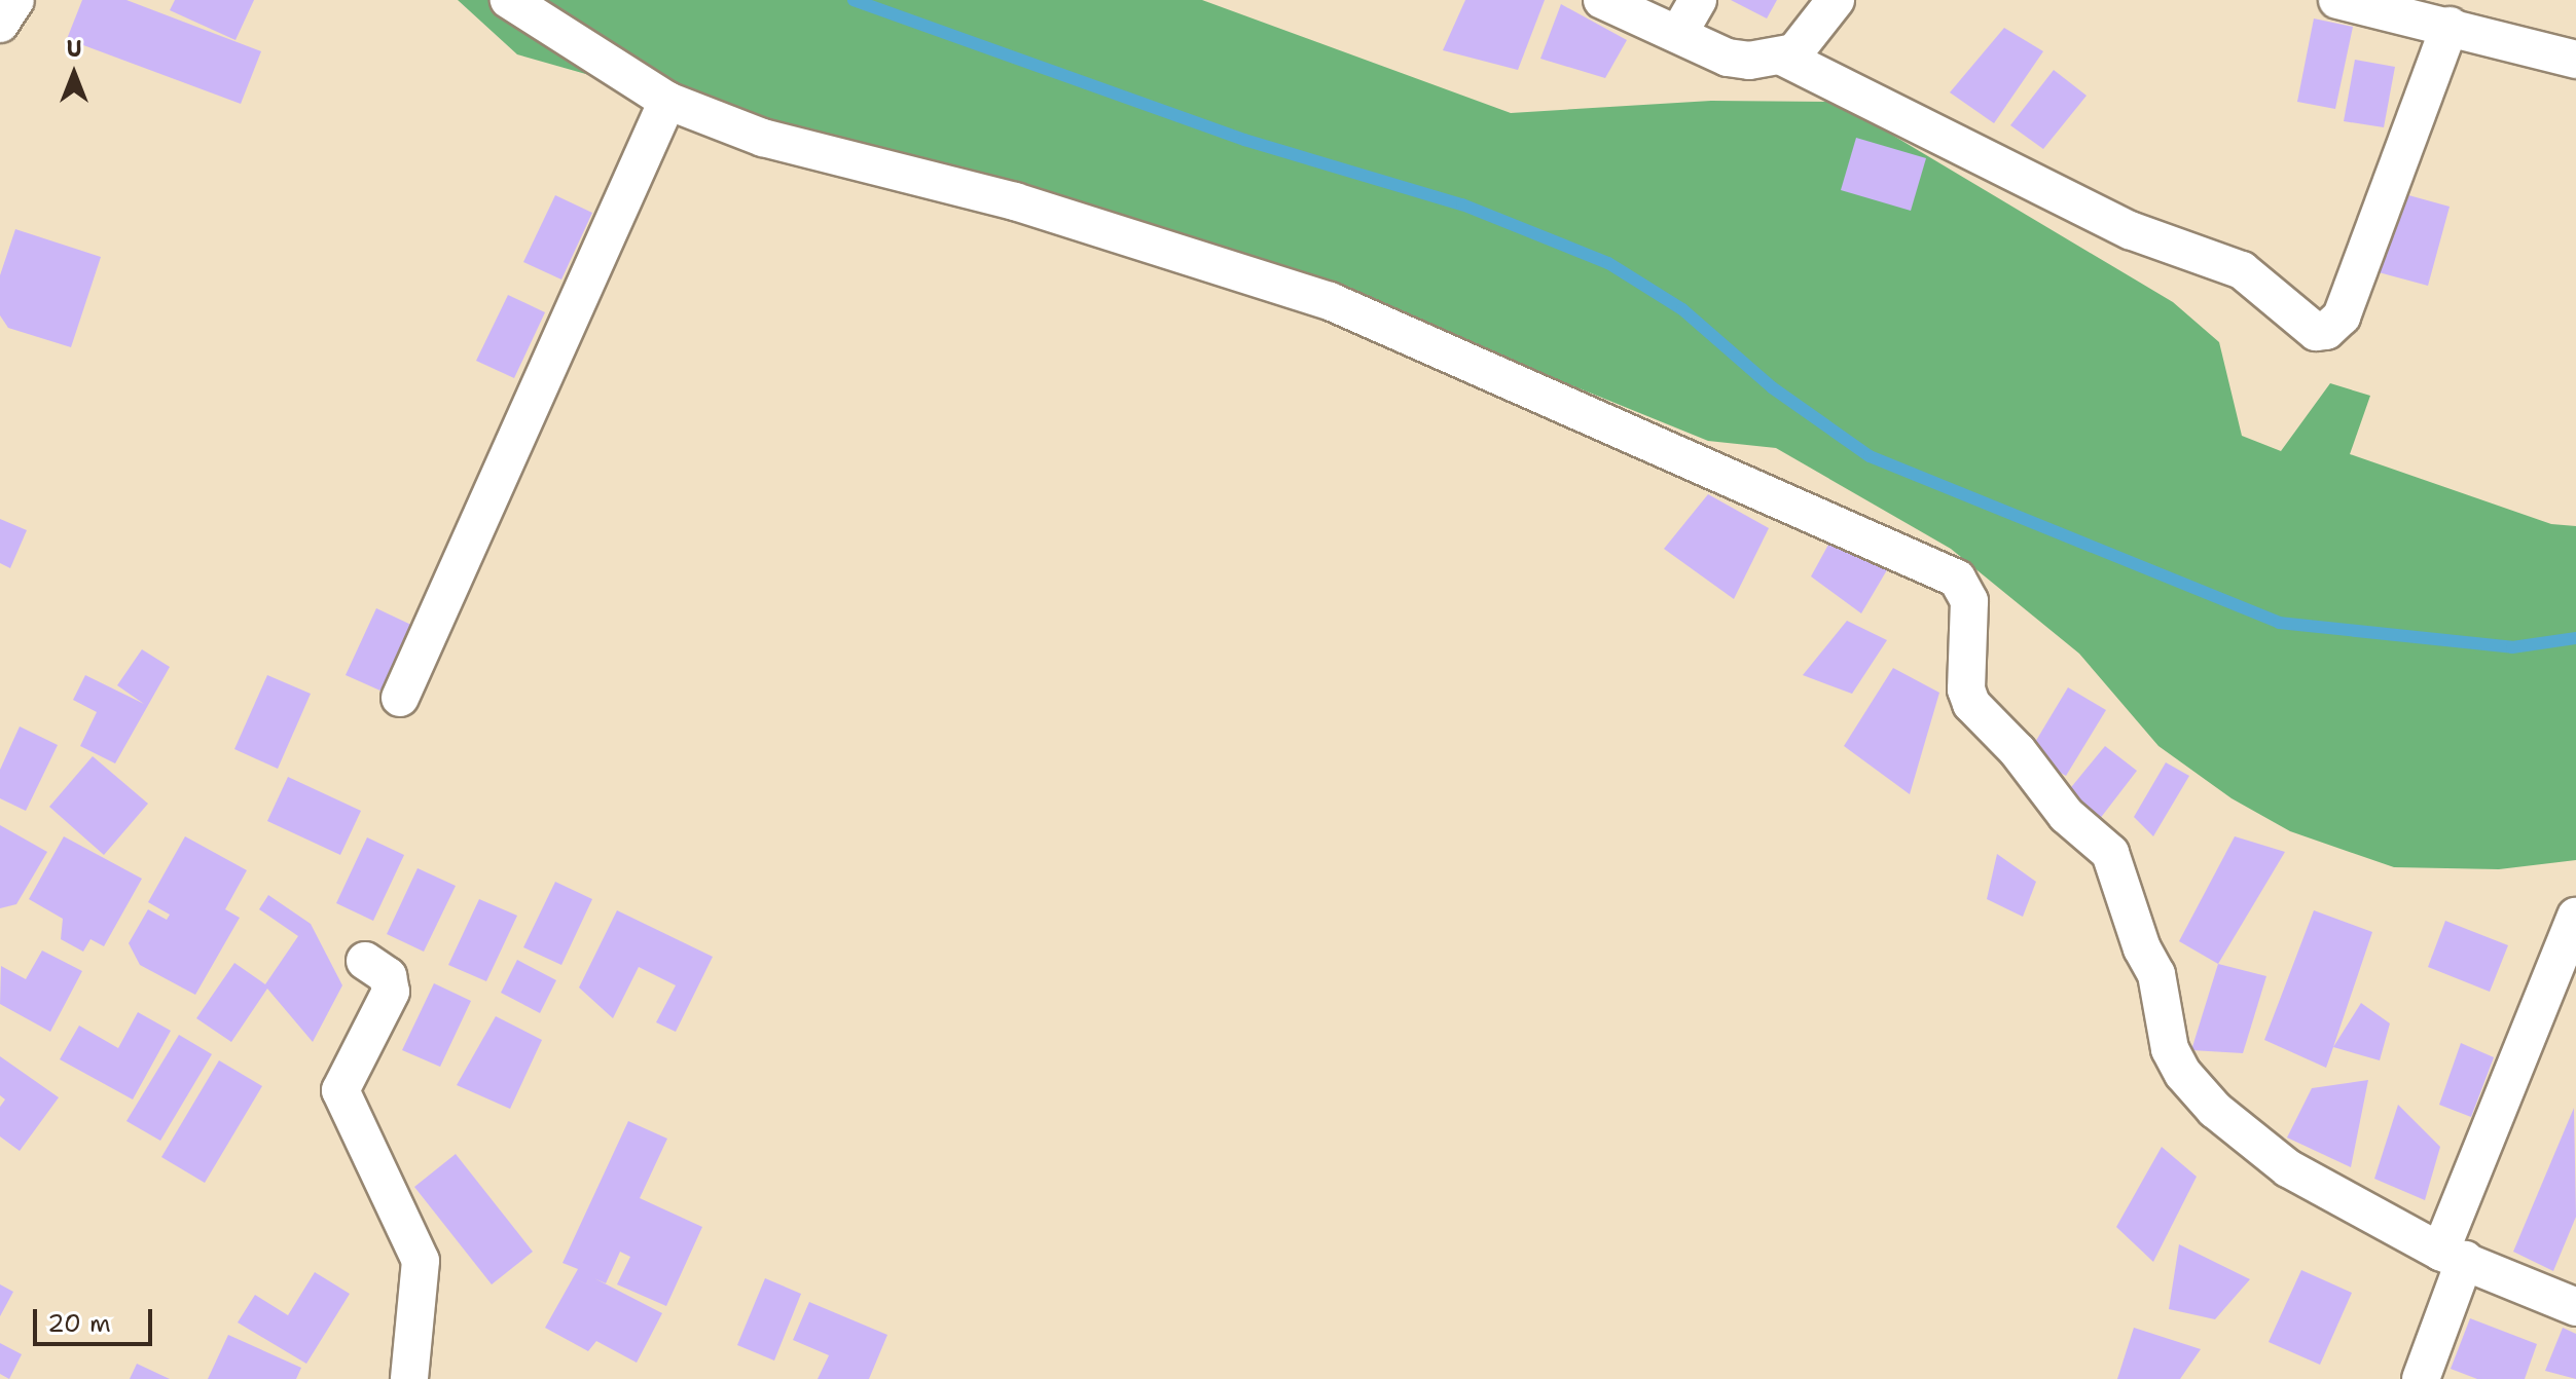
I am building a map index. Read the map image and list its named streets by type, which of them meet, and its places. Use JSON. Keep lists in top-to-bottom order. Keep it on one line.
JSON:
{"scale_bar":"20 m","north":"top"}
